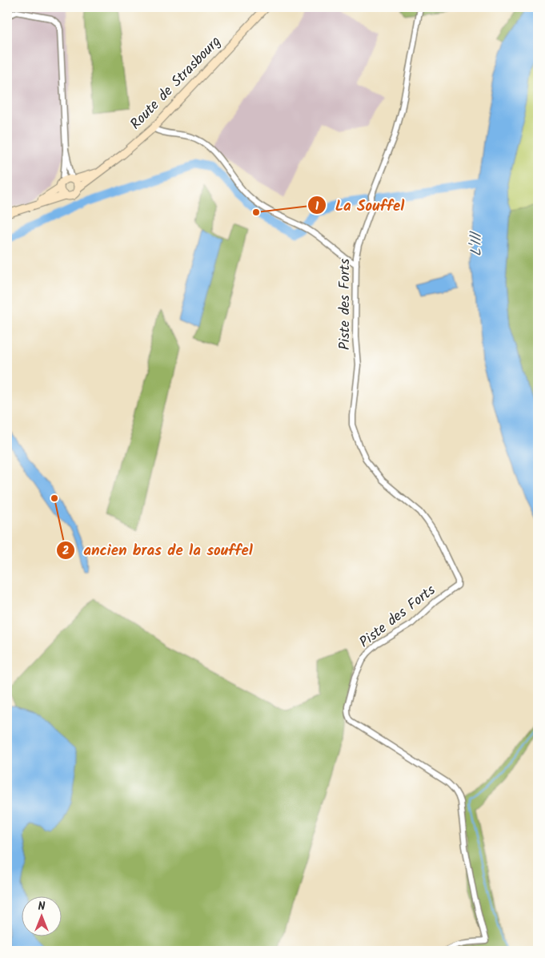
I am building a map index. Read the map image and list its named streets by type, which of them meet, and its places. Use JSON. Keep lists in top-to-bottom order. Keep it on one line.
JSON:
{"streets":{"main road":["Route de Strasbourg"],"street":["Piste des Forts"]},"water":["L'Ill"],"places":["La Souffel","ancien bras de la souffel"],"north":"top"}
